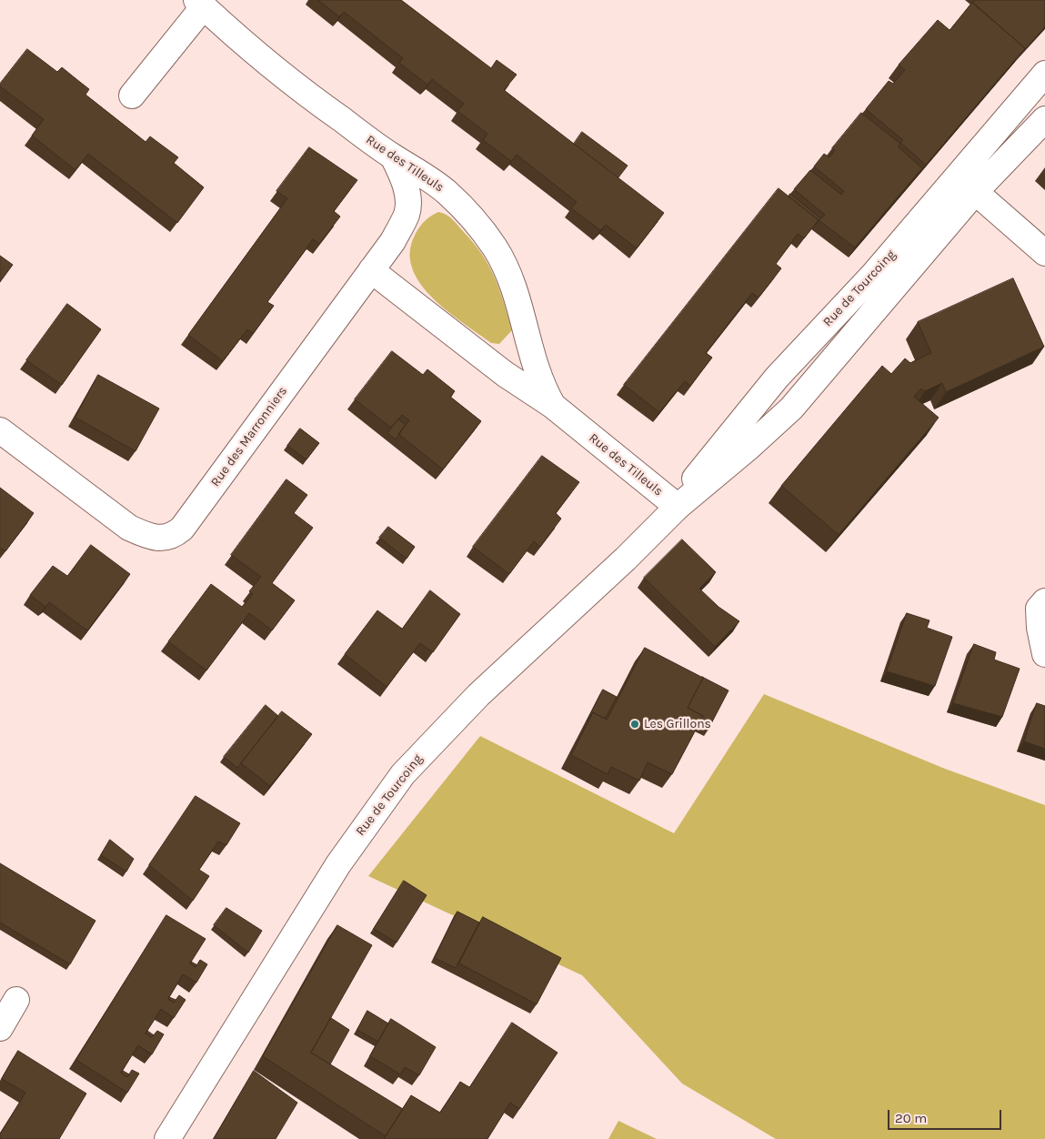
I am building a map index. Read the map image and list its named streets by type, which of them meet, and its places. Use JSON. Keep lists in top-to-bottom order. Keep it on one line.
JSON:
{"streets":{"street":["Rue des Tilleuls","Rue de Tourcoing","Rue des Marronniers"]},"crossings":[["Rue des Tilleuls","Rue de Tourcoing"],["Rue des Tilleuls","Rue des Marronniers"]],"places":["Les Grillons"],"scale_bar":"20 m"}
